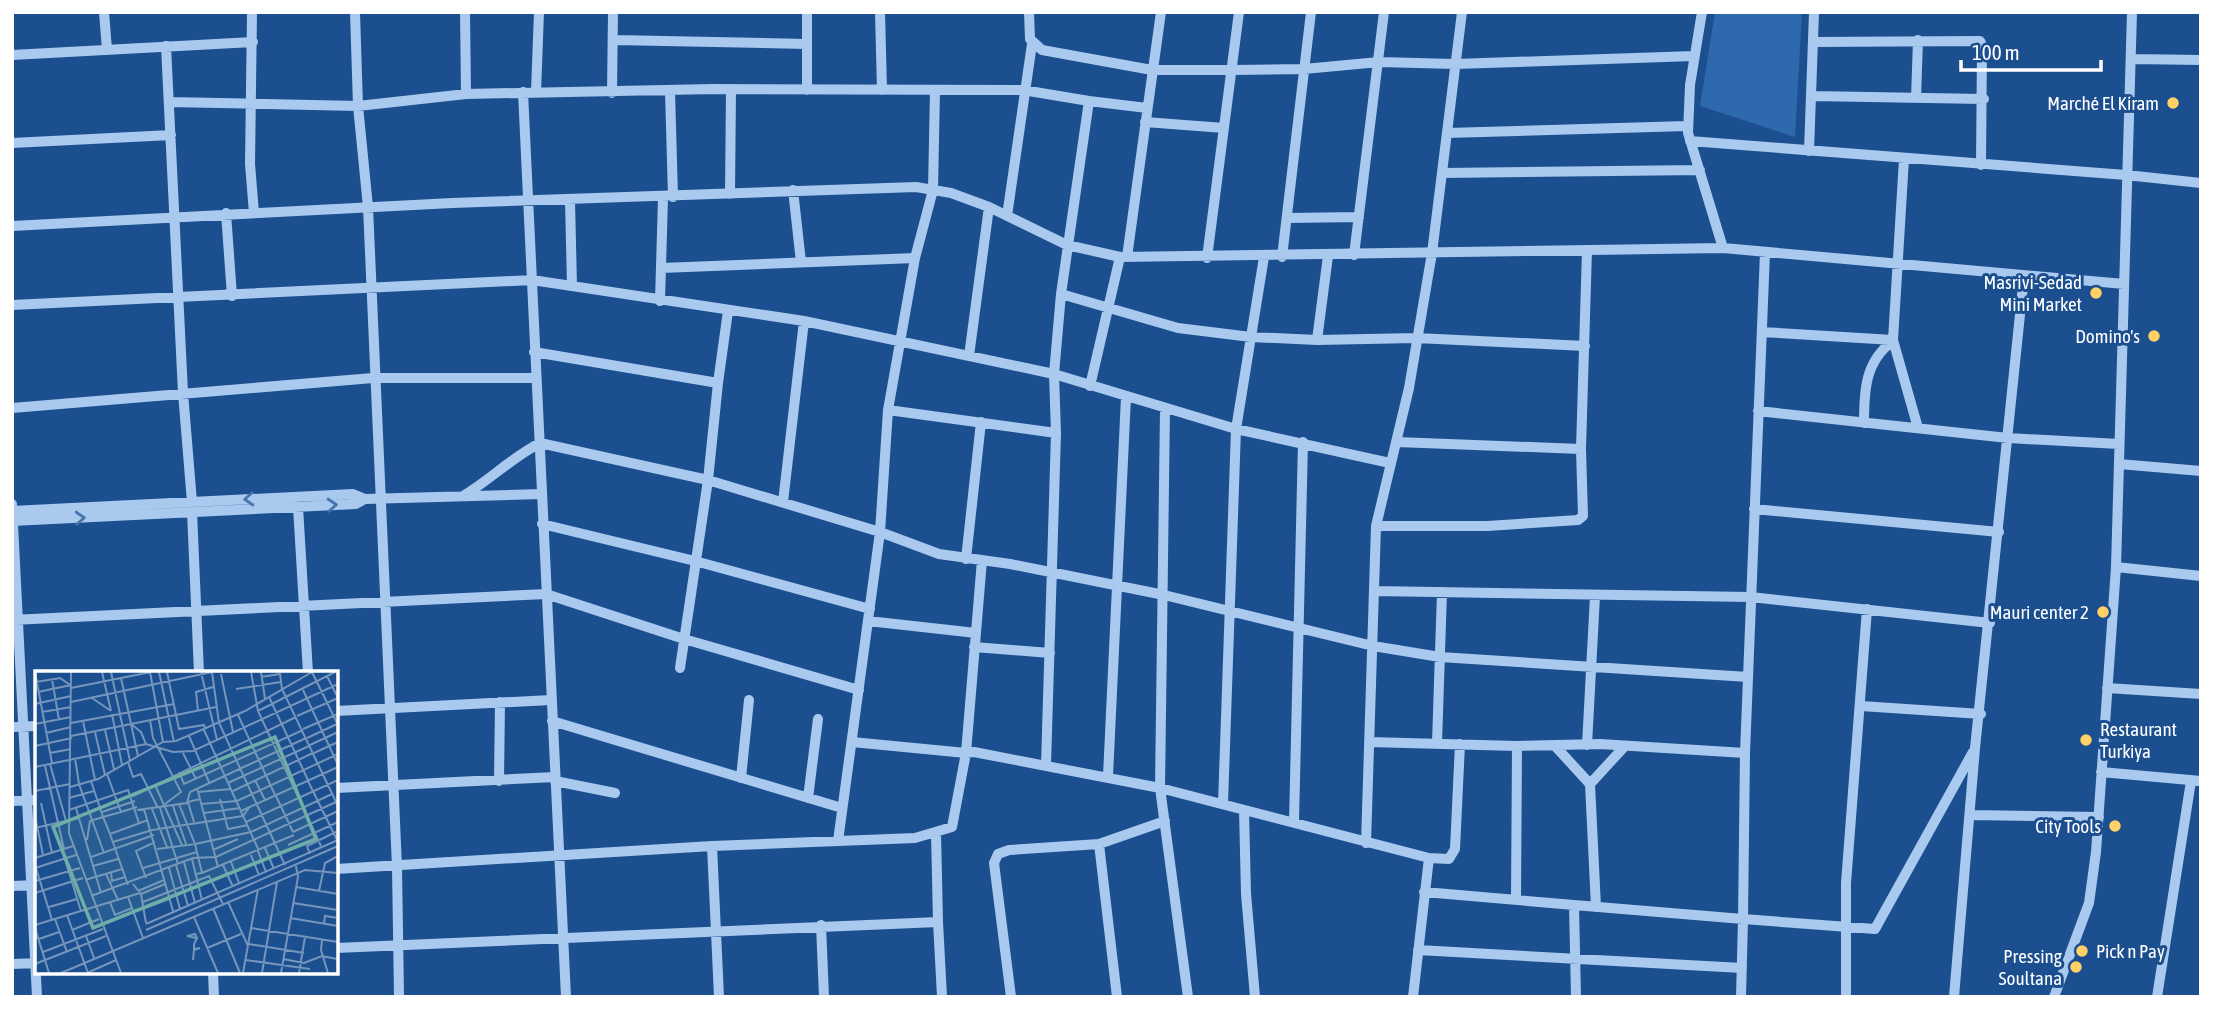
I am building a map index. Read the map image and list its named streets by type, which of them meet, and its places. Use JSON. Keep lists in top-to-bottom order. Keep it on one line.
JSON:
{"places":["Marché El Kiram","Masrivi-Sedad Mini Market","Domino's","Mauri center 2","Restaurant Turkiya","City Tools","Pick n Pay","Pressing Soultana"],"scale_bar":"100 m"}
